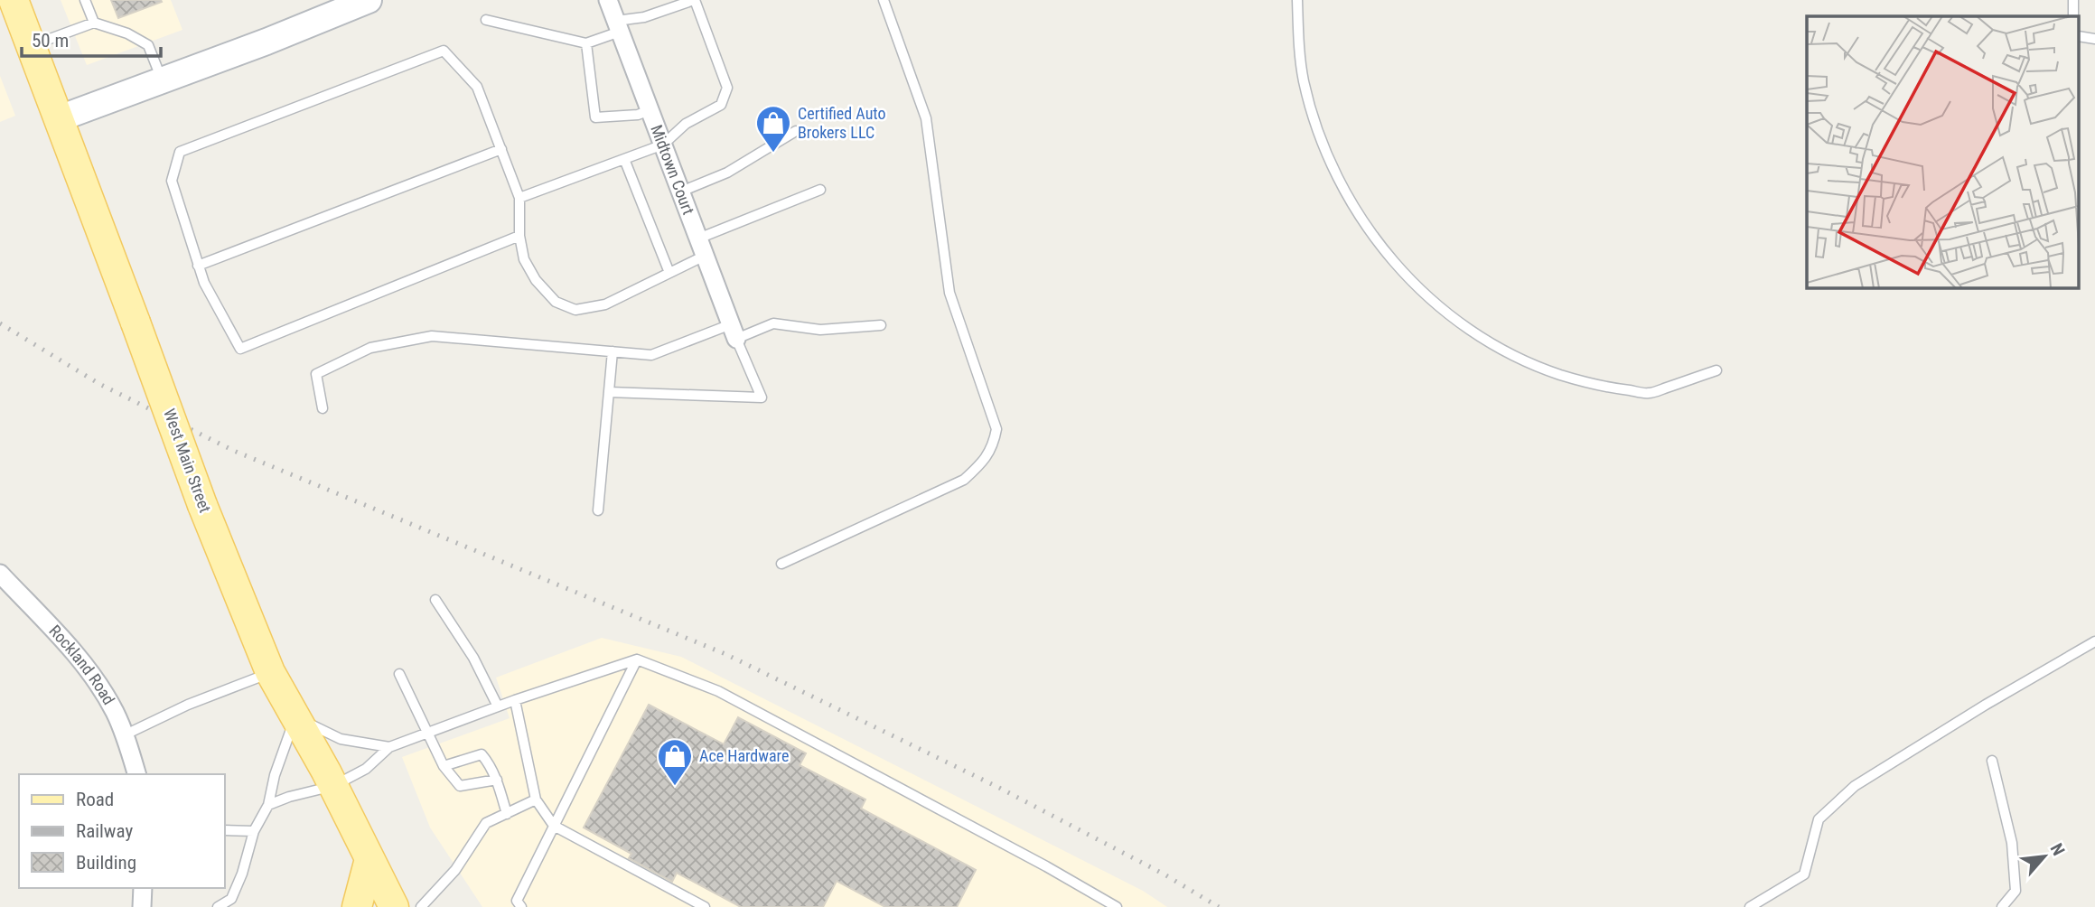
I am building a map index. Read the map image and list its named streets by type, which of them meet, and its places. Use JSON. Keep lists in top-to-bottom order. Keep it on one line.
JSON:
{"streets":{"main road":["West Main Street"],"street":["Midtown Court","Rockland Road"]},"places":{"shop":["Certified Auto Brokers LLC","Ace Hardware"]},"legend":["Road","Railway","Building"],"scale_bar":"50 m","north":"top right"}
